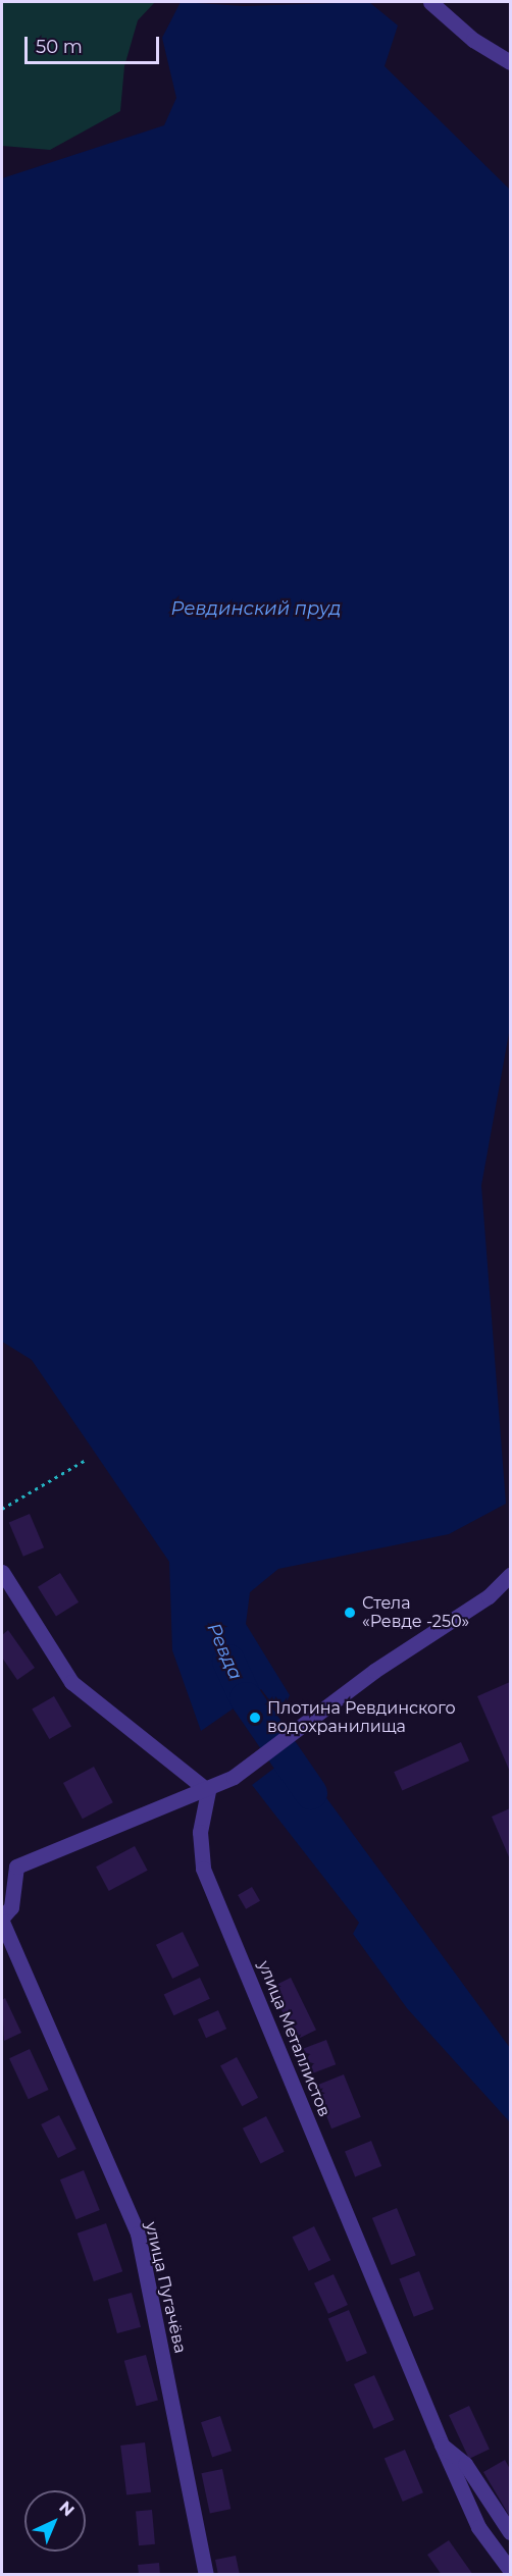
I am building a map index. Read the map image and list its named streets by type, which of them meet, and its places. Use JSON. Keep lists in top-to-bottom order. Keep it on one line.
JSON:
{"streets":{"street":["улица Металлистов","улица Пугачёва"]},"water":["Ревдинский пруд","Ревда"],"places":["Стела «Ревде -250»","Плотина Ревдинского водохранилища"],"scale_bar":"50 m","north":"top right"}
